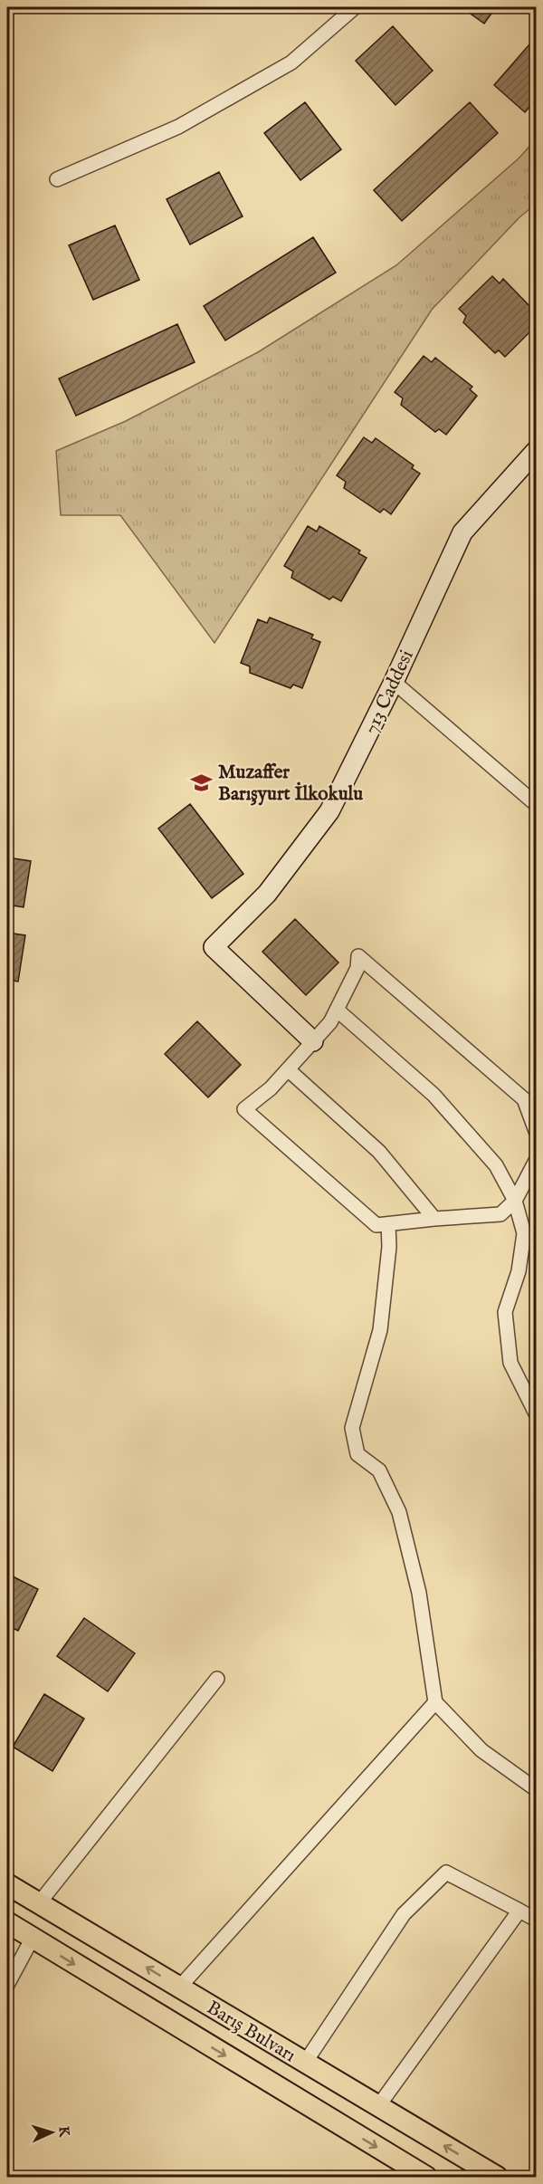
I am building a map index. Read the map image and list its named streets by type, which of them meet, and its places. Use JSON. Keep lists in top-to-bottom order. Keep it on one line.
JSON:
{"streets":{"main road":["Barış Bulvarı"],"street":["713 Caddesi"]},"places":{"school or university":["Muzaffer Barışyurt İlkokulu"]},"north":"right"}
